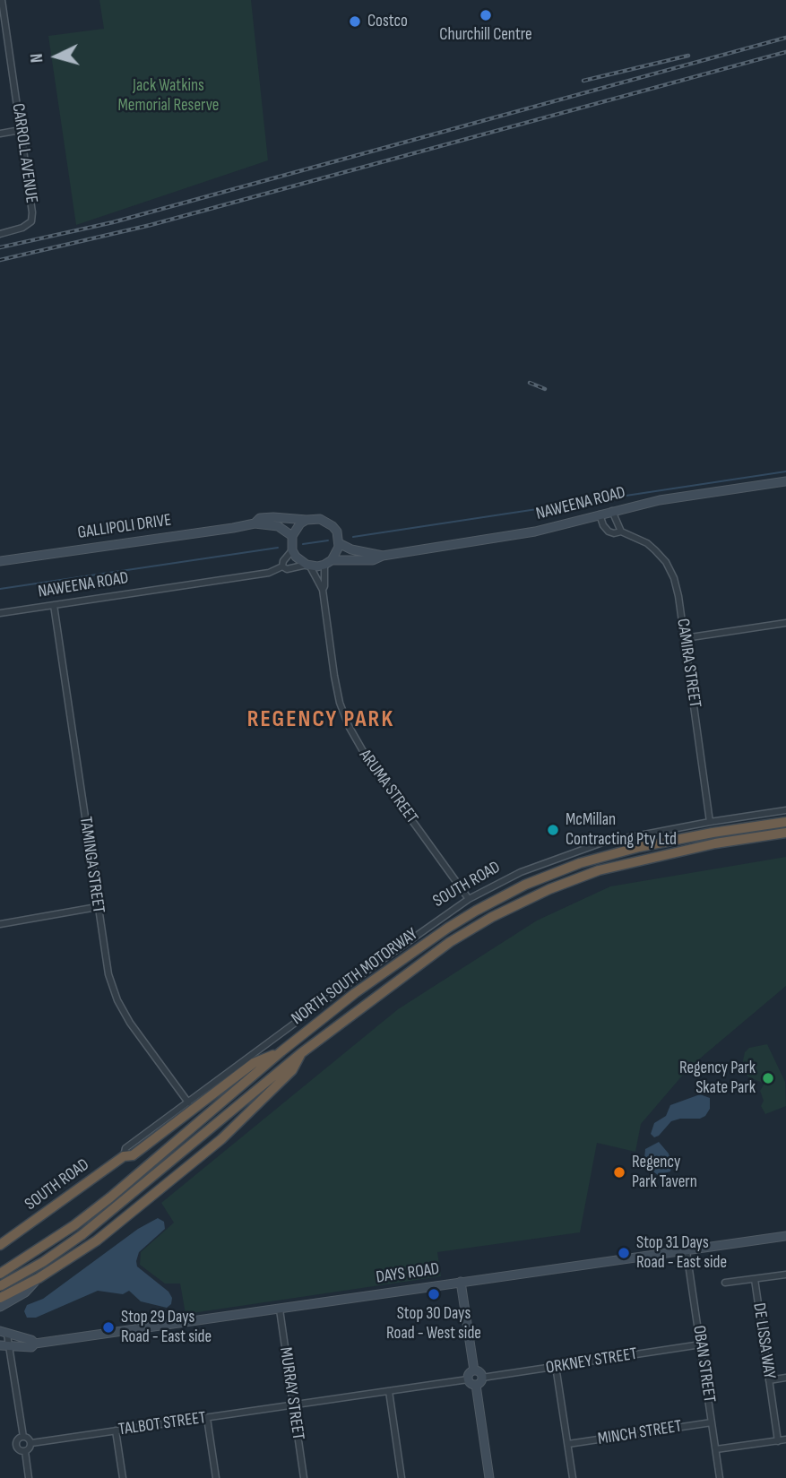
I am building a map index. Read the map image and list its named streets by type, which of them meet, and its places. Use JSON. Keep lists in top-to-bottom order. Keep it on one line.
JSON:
{"streets":{"highway":["SOUTH ROAD","NORTH SOUTH MOTORWAY"],"street":["CARROLL AVENUE","NAWEENA ROAD","GALLIPOLI DRIVE","CAMIRA STREET","ARUMA STREET","TAMINGA STREET","DAYS ROAD","DE LISSA WAY","ORKNEY STREET","OBAN STREET","MURRAY STREET","TALBOT STREET","MINCH STREET"]},"crossings":[["NAWEENA ROAD","GALLIPOLI DRIVE"],["NAWEENA ROAD","CAMIRA STREET"],["NAWEENA ROAD","ARUMA STREET"],["NAWEENA ROAD","TAMINGA STREET"],["GALLIPOLI DRIVE","ARUMA STREET"],["CAMIRA STREET","SOUTH ROAD"],["ARUMA STREET","SOUTH ROAD"],["TAMINGA STREET","SOUTH ROAD"],["DAYS ROAD","OBAN STREET"],["DAYS ROAD","MURRAY STREET"],["ORKNEY STREET","OBAN STREET"],["OBAN STREET","MINCH STREET"],["MURRAY STREET","TALBOT STREET"]],"districts":["REGENCY PARK"],"parks":["Jack Watkins Memorial Reserve"],"places":["Churchill Centre","Costco","McMillan Contracting Pty Ltd","Regency Park Skate Park","Regency Park Tavern","Stop 31 Days Road - East side","Stop 30 Days Road - West side","Stop 29 Days Road - East side"],"north":"left"}
